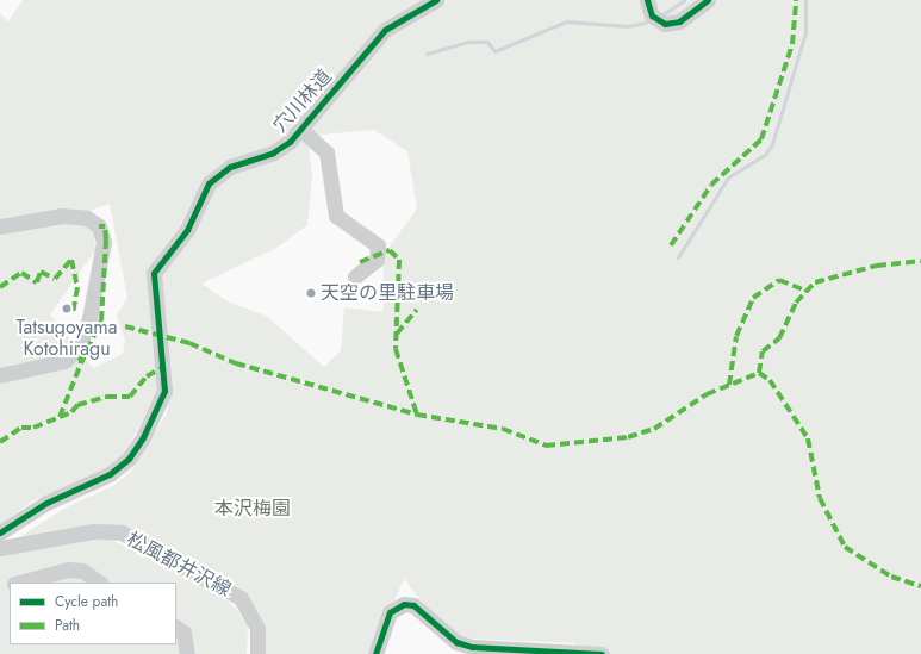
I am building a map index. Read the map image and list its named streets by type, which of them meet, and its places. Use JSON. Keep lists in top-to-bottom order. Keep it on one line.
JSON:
{"streets":{"street":["穴川林道","松風都井沢線"]},"parks":["本沢梅園"],"places":["天空の里駐車場","Tatsugoyama Kotohiragu"],"legend":["Cycle path","Path"]}
